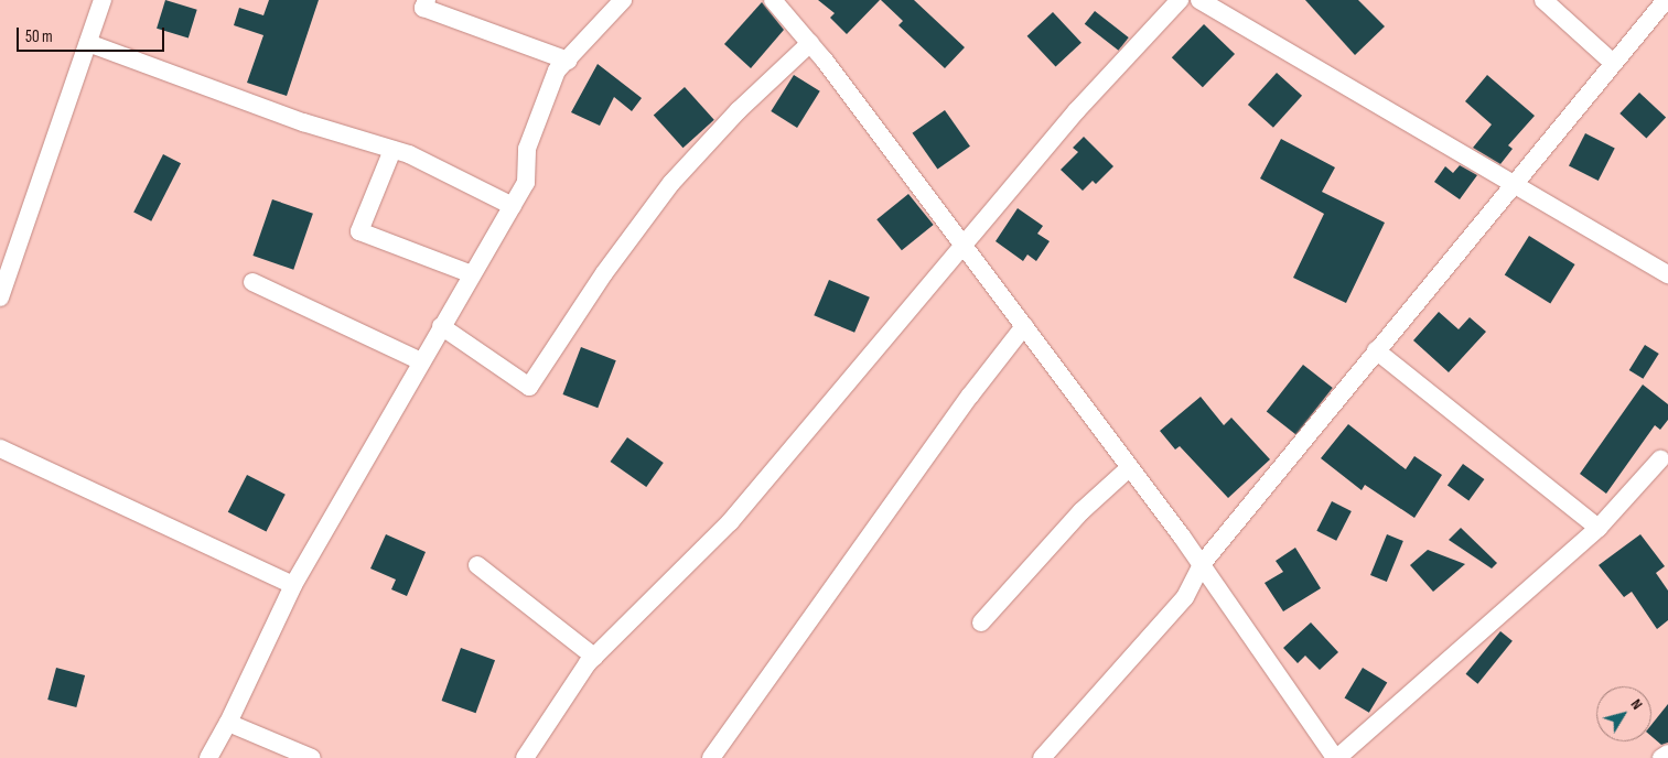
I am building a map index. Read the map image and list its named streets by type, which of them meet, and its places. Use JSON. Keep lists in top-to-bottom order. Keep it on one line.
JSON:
{"scale_bar":"50 m","north":"top right"}
